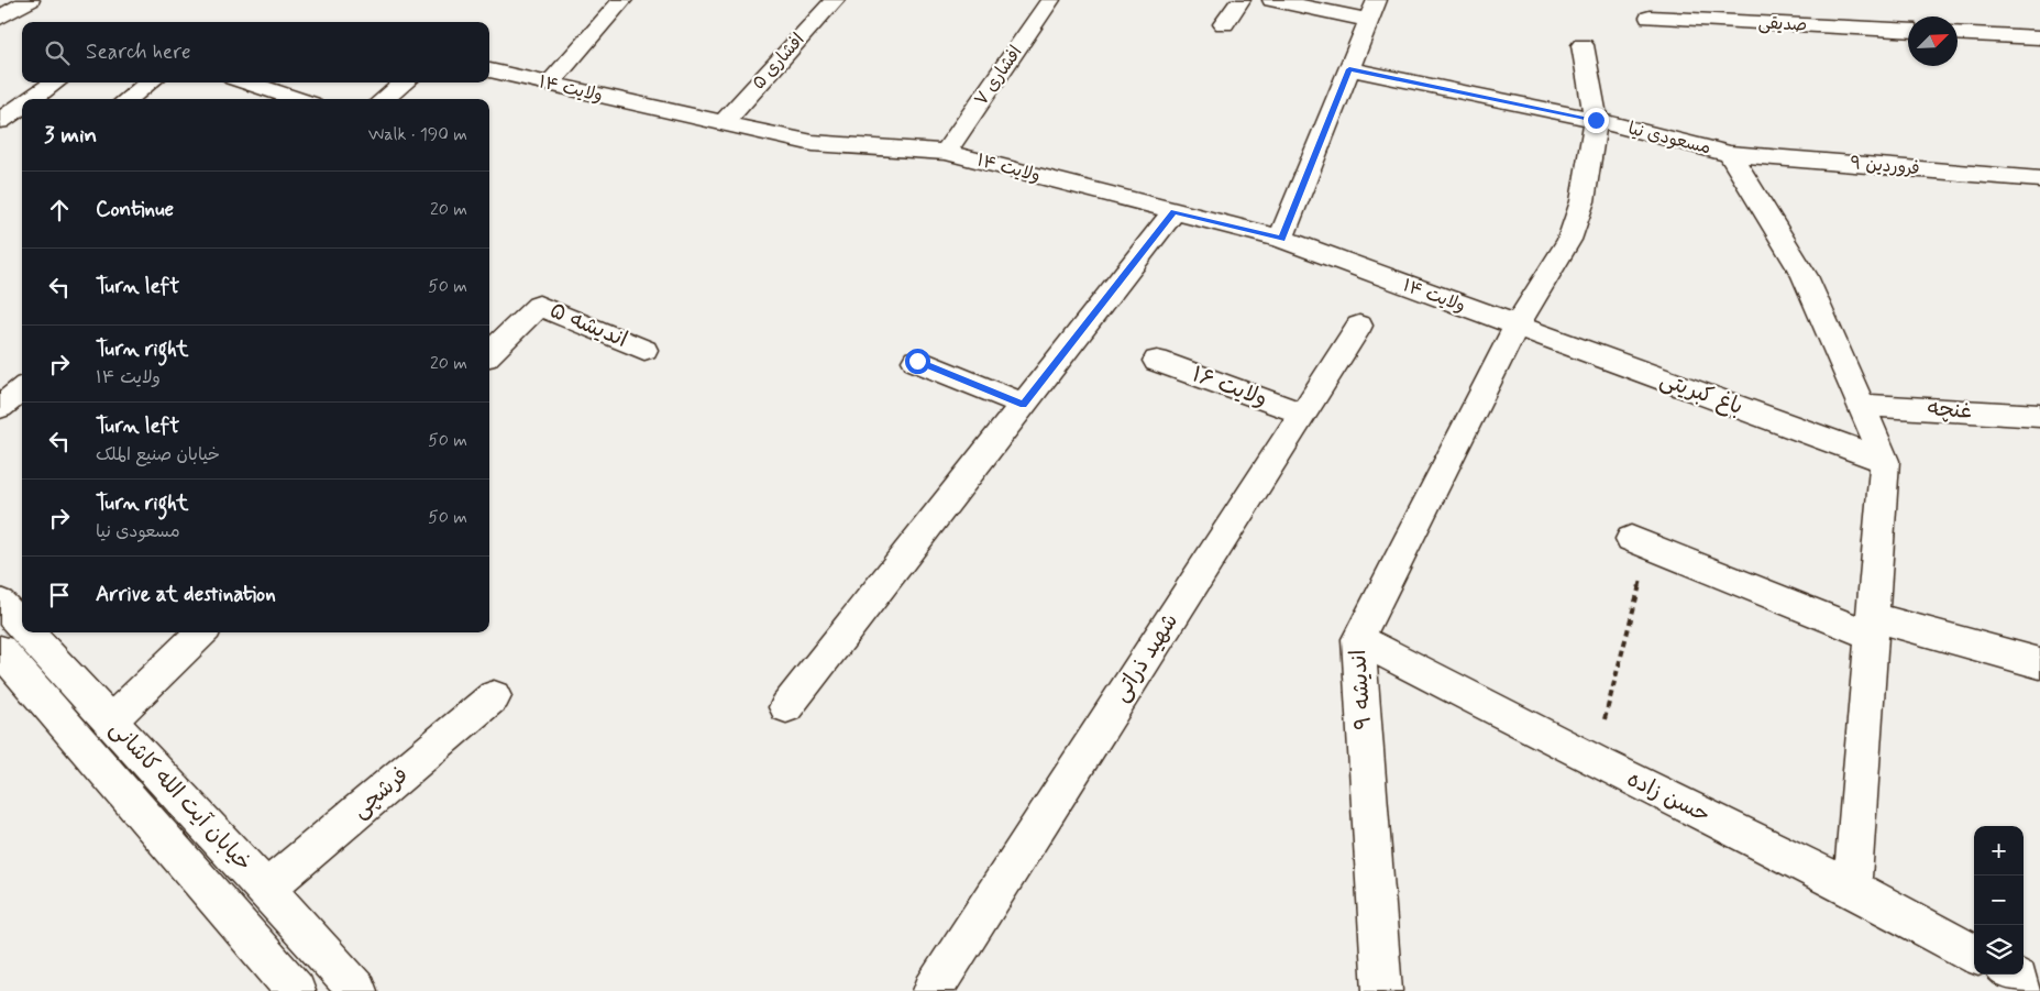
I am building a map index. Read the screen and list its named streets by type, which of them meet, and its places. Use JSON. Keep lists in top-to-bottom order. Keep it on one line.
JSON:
{"streets":{"street":["صدیقی","افشاری ۵","افشاری ۷","ولایت ۱۴","مسعودی نیا","فروردین ۹","اندیشه ۵","ولایت ۱۶","باغ کبریتی","غنچه","شهید ذراتی","اندیشه ۹","فرشچی","خیابان آیت الله کاشانی","حسن زاده"]},"crossings":[["افشاری ۵","ولایت ۱۴"],["افشاری ۷","ولایت ۱۴"],["ولایت ۱۴","باغ کبریتی"],["ولایت ۱۴","اندیشه ۹"],["مسعودی نیا","فروردین ۹"],["مسعودی نیا","اندیشه ۹"],["ولایت ۱۶","شهید ذراتی"],["باغ کبریتی","اندیشه ۹"],["اندیشه ۹","حسن زاده"],["فرشچی","خیابان آیت الله کاشانی"]],"north":"top right","page":{"search":"Search here","heading":["3 min","Walk · 190 m"],"list":[["Continue","20 m"],["Turn left","50 m"],["Turn right","ولایت ۱۴","20 m"],["Turn left","خیابان صنیع الملک","50 m"],["Turn right","مسعودی نیا","50 m"],"Arrive at destination"],"map_buttons":["+","−"]}}
